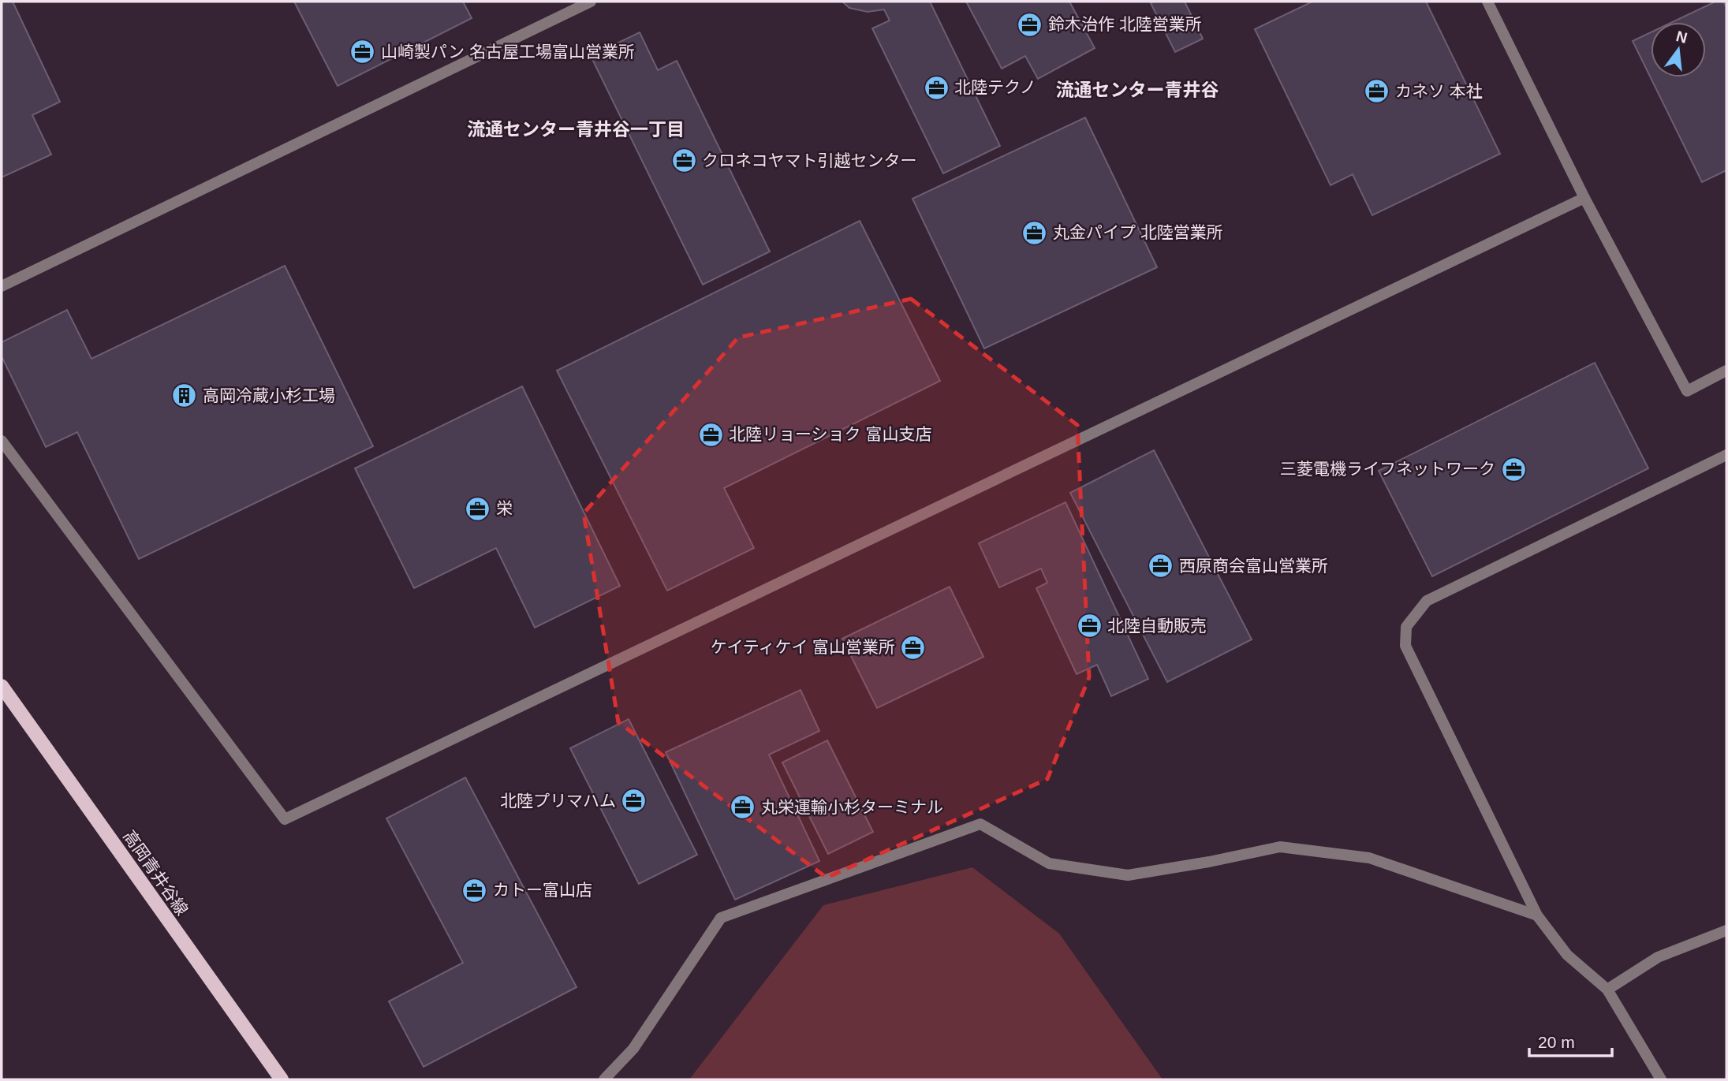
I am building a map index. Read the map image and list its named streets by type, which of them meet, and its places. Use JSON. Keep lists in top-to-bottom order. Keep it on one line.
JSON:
{"streets":{"main road":["高岡青井谷線"]},"districts":["流通センター青井谷","流通センター青井谷一丁目"],"places":{"office":["鈴木治作 北陸営業所","山崎製パン 名古屋工場富山営業所","北陸テクノ","カネソ 本社","クロネコヤマト引越センター","丸金パイプ 北陸営業所","北陸リョーショク 富山支店","三菱電機ライフネットワーク","栄","西原商会富山営業所","北陸自動販売","ケイティケイ 富山営業所","北陸プリマハム","丸栄運輸小杉ターミナル","カトー富山店"],"building":["高岡冷蔵小杉工場"]},"scale_bar":"20 m","north":"top"}
